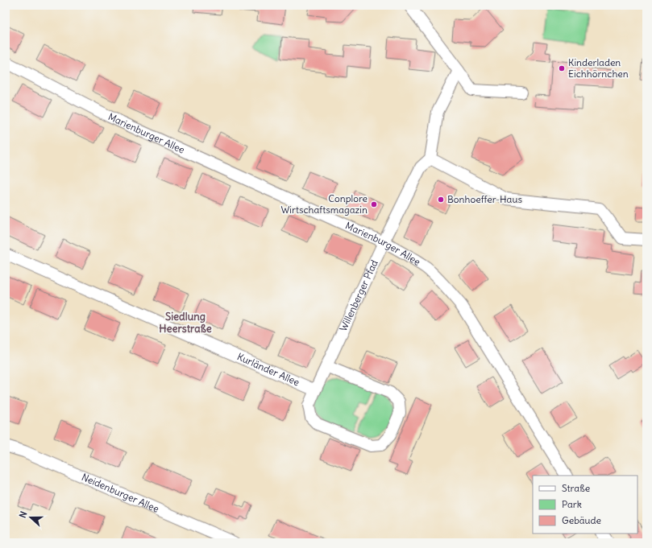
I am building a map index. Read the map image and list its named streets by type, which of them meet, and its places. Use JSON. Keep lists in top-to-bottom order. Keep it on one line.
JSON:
{"streets":{"street":["Marienburger Allee","Willenberger Pfad","Kurländer Allee","Neidenburger Allee"]},"crossings":[["Marienburger Allee","Willenberger Pfad"],["Willenberger Pfad","Kurländer Allee"]],"districts":["Siedlung Heerstraße"],"places":["Kinderladen Eichhörnchen","Bonhoeffer-Haus","Conplore Wirtschaftsmagazin"],"legend":["Straße","Park","Gebäude"],"north":"left"}
